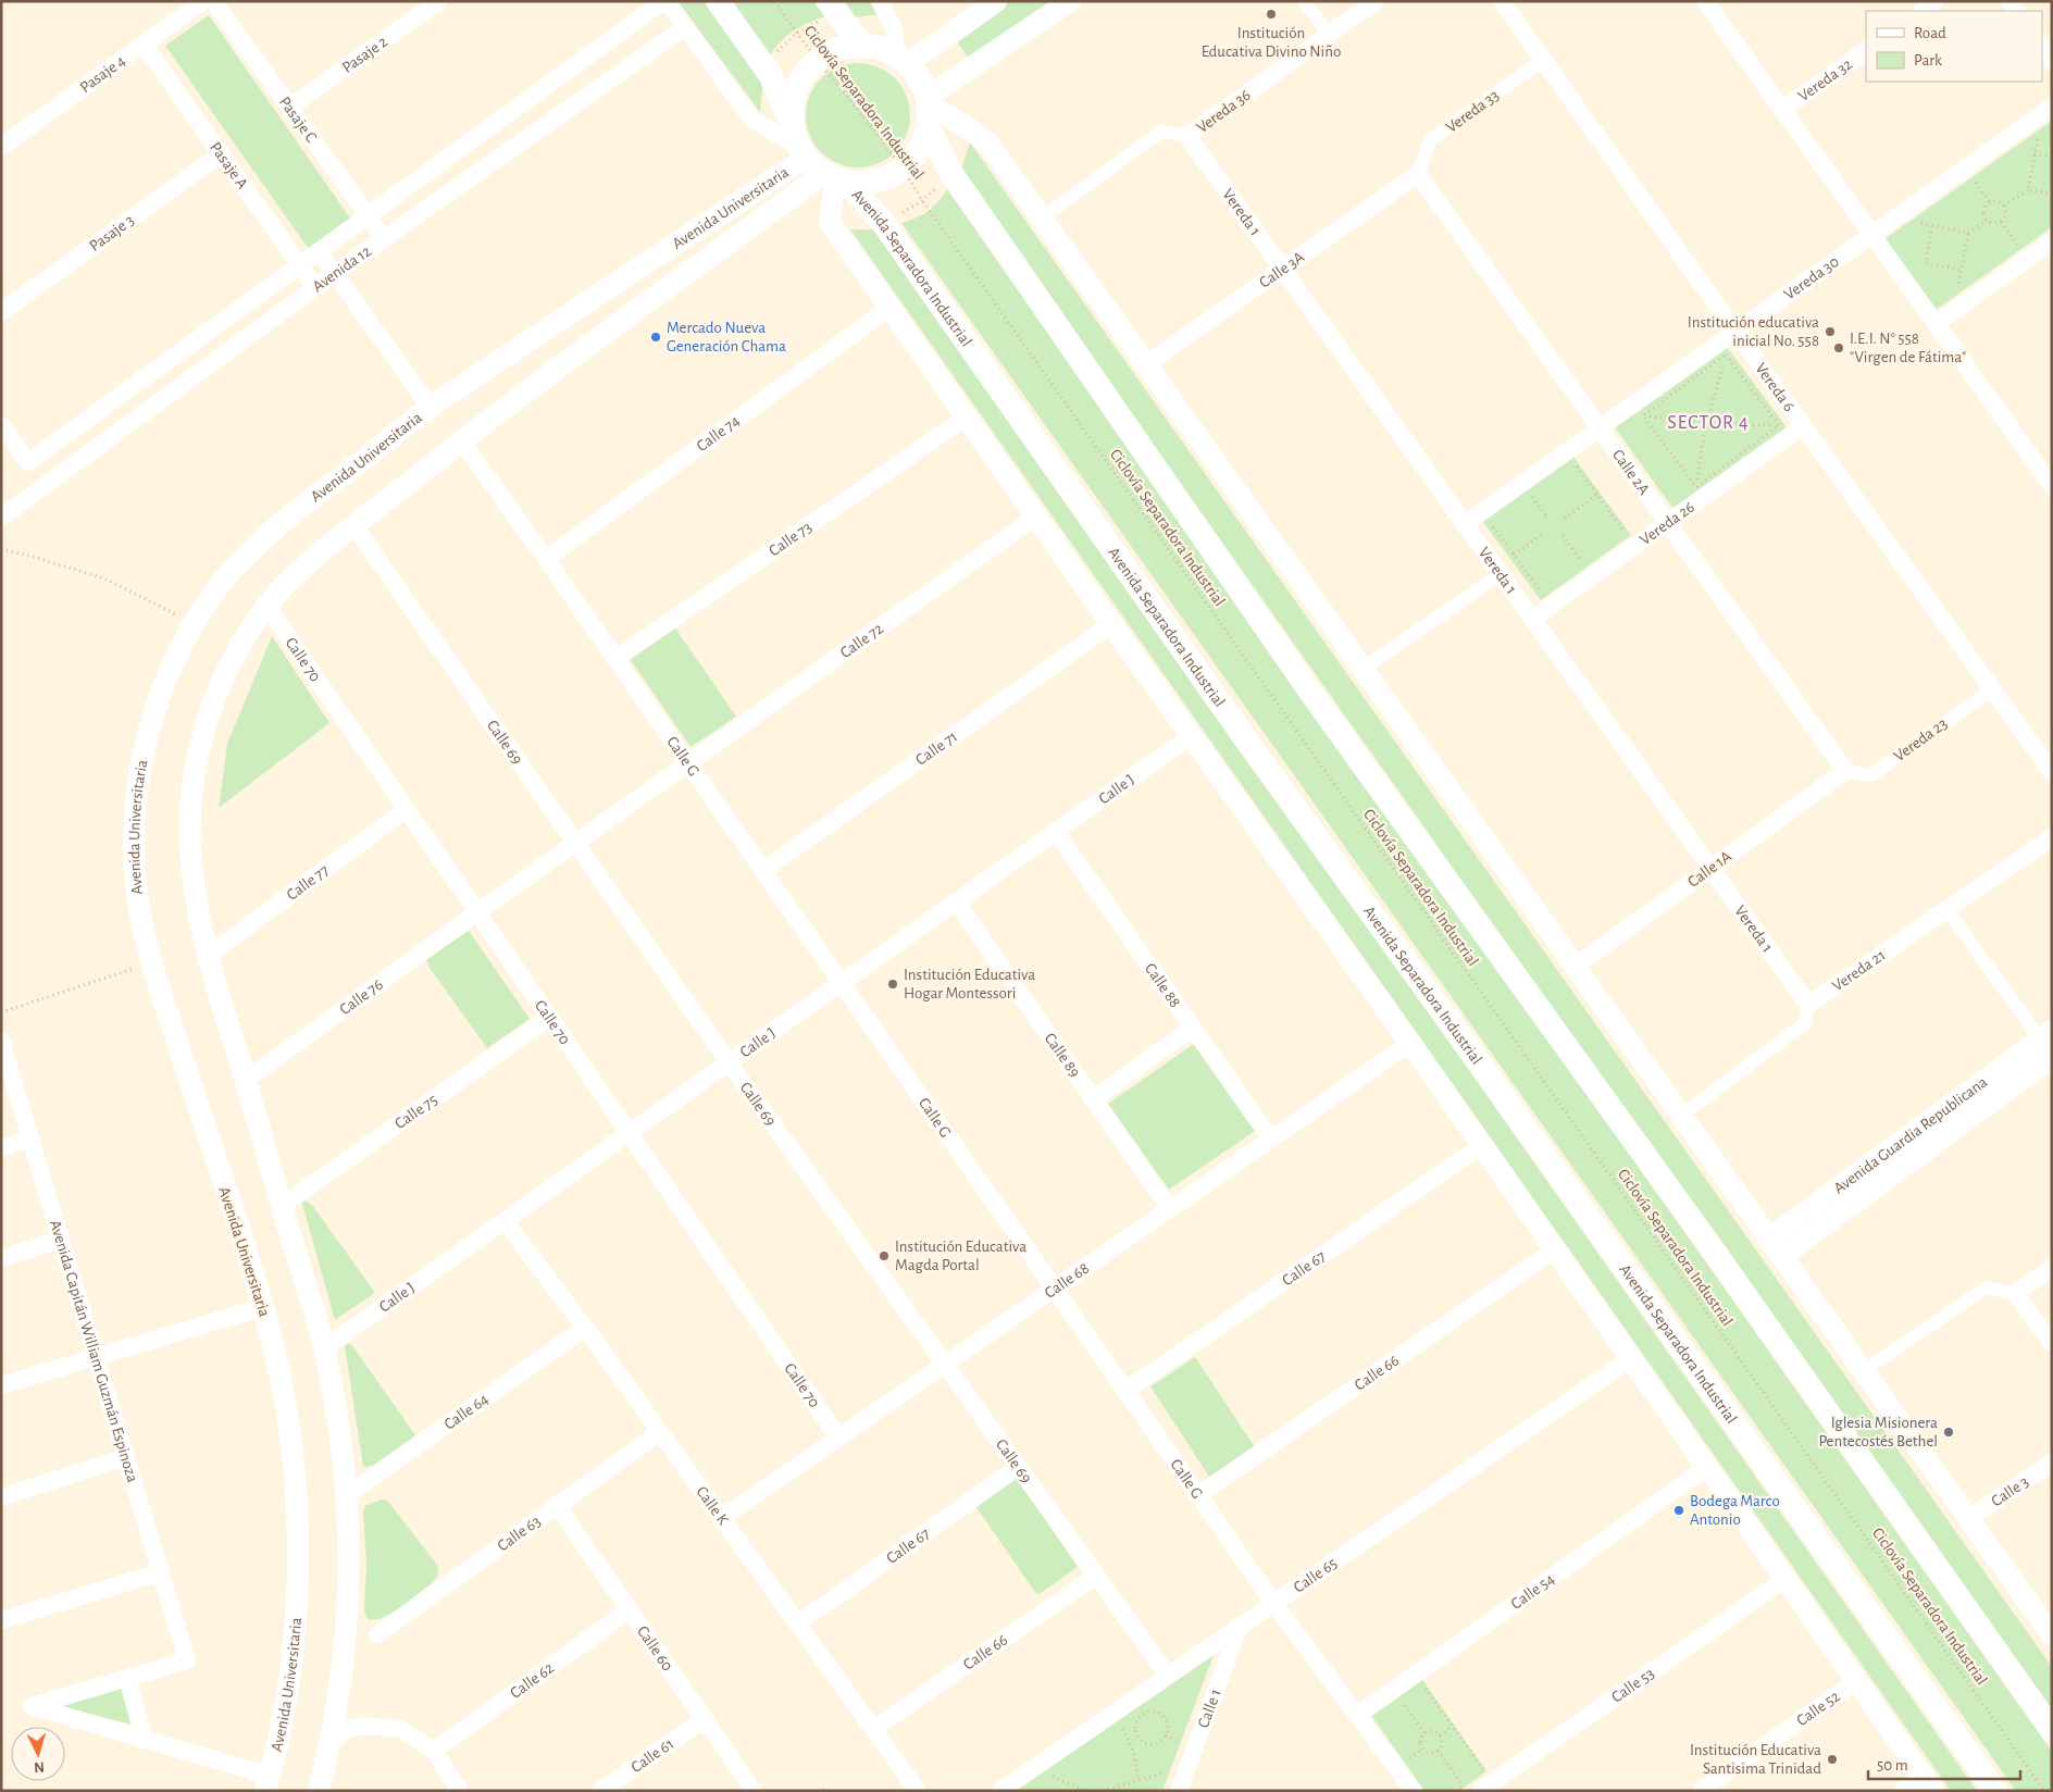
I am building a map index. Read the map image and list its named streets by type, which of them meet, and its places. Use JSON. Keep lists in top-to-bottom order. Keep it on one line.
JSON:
{"streets":{"main road":["Avenida Separadora Industrial"],"street":["Pasaje 2","Pasaje 4","Vereda 32","Vereda 36","Vereda 33","Pasaje C","Pasaje A","Avenida Universitaria","Vereda 1","Pasaje 3","Avenida 12","Calle 3A","Vereda 30","Vereda 6","Calle 74","Calle 2A","Vereda 26","Calle 73","Calle 72","Calle 70","Vereda 23","Calle 69","Calle 71","Calle G","Calle J","Calle 1A","Calle 77","Vereda 21","Calle 88","Calle 76","Calle 89","Calle 75","Avenida Guardia Republicana","Calle 67","Calle 68","Avenida Capitán William Guzmán Espinoza","Calle 66","Calle 64","Calle 3","Calle K","Calle 63","Calle 65","Calle 54","Calle 60","Calle 62","Calle 53","Calle 52","Calle 1","Calle 61"],"path":["Ciclovía Separadora Industrial"]},"crossings":[["Pasaje 2","Pasaje C"],["Pasaje 4","Pasaje A"],["Vereda 36","Vereda 1"],["Vereda 33","Calle 3A"],["Vereda 33","Vereda 6"],["Vereda 33","Calle 2A"],["Pasaje C","Avenida 12"],["Pasaje A","Pasaje 3"],["Pasaje A","Avenida 12"],["Avenida Universitaria","Avenida Separadora Industrial"],["Avenida Universitaria","Calle 70"],["Avenida Universitaria","Calle 69"],["Avenida Universitaria","Calle G"],["Avenida Universitaria","Calle J"],["Avenida Universitaria","Calle 77"],["Avenida Universitaria","Calle 76"],["Avenida Universitaria","Calle 75"],["Avenida Universitaria","Calle 64"],["Vereda 1","Calle 3A"],["Vereda 1","Vereda 30"],["Vereda 1","Vereda 26"],["Vereda 1","Calle 1A"],["Vereda 1","Vereda 21"],["Avenida 12","Avenida Separadora Industrial"],["Avenida Separadora Industrial","Calle 74"],["Avenida Separadora Industrial","Calle 73"],["Avenida Separadora Industrial","Calle 72"],["Avenida Separadora Industrial","Calle 71"],["Avenida Separadora Industrial","Calle J"],["Avenida Separadora Industrial","Calle 67"],["Avenida Separadora Industrial","Calle 68"],["Avenida Separadora Industrial","Calle 66"],["Avenida Separadora Industrial","Calle 65"],["Avenida Separadora Industrial","Calle 54"],["Avenida Separadora Industrial","Calle 53"],["Avenida Separadora Industrial","Calle 52"],["Calle 3A","Calle 2A"],["Vereda 30","Vereda 6"],["Vereda 30","Calle 2A"],["Vereda 6","Vereda 26"],["Vereda 6","Vereda 23"],["Calle 74","Calle G"],["Calle 2A","Vereda 26"],["Calle 2A","Vereda 23"],["Calle 2A","Calle 1A"],["Calle 73","Calle G"],["Calle 72","Calle 69"],["Calle 72","Calle G"],["Calle 72","Calle 76"],["Calle 70","Calle J"],["Calle 70","Calle 77"],["Calle 70","Calle 76"],["Calle 70","Calle 75"],["Calle 70","Calle 68"],["Vereda 23","Calle 1A"],["Calle 69","Calle J"],["Calle 69","Calle 76"],["Calle 69","Calle 67"],["Calle 69","Calle 68"],["Calle 69","Calle 66"],["Calle 69","Calle 65"],["Calle 71","Calle G"],["Calle G","Calle J"],["Calle G","Calle 67"],["Calle G","Calle 68"],["Calle G","Calle 66"],["Calle G","Calle 65"],["Calle G","Calle 54"],["Calle J","Calle 88"],["Calle J","Calle 89"],["Calle J","Calle K"],["Calle 88","Calle 68"],["Calle 89","Calle 68"],["Calle 67","Calle K"],["Calle 68","Calle K"],["Calle 66","Calle K"],["Calle 64","Calle K"],["Calle K","Calle 63"],["Calle 63","Calle 60"],["Calle 65","Calle 1"],["Calle 60","Calle 62"],["Calle 60","Calle 61"]],"districts":["SECTOR 4"],"places":["Institución Educativa Divino Niño","Institución educativa inicial No. 558","Mercado Nueva Generación Chama","I.E.I. N° 558 \"Virgen de Fátima\"","Institución Educativa Hogar Montessori","Institución Educativa Magda Portal","Iglesia Misionera Pentecostés Bethel","Bodega Marco Antonio","Institución Educativa Santisima Trinidad"],"legend":["Road","Park"],"scale_bar":"50 m","north":"bottom"}
